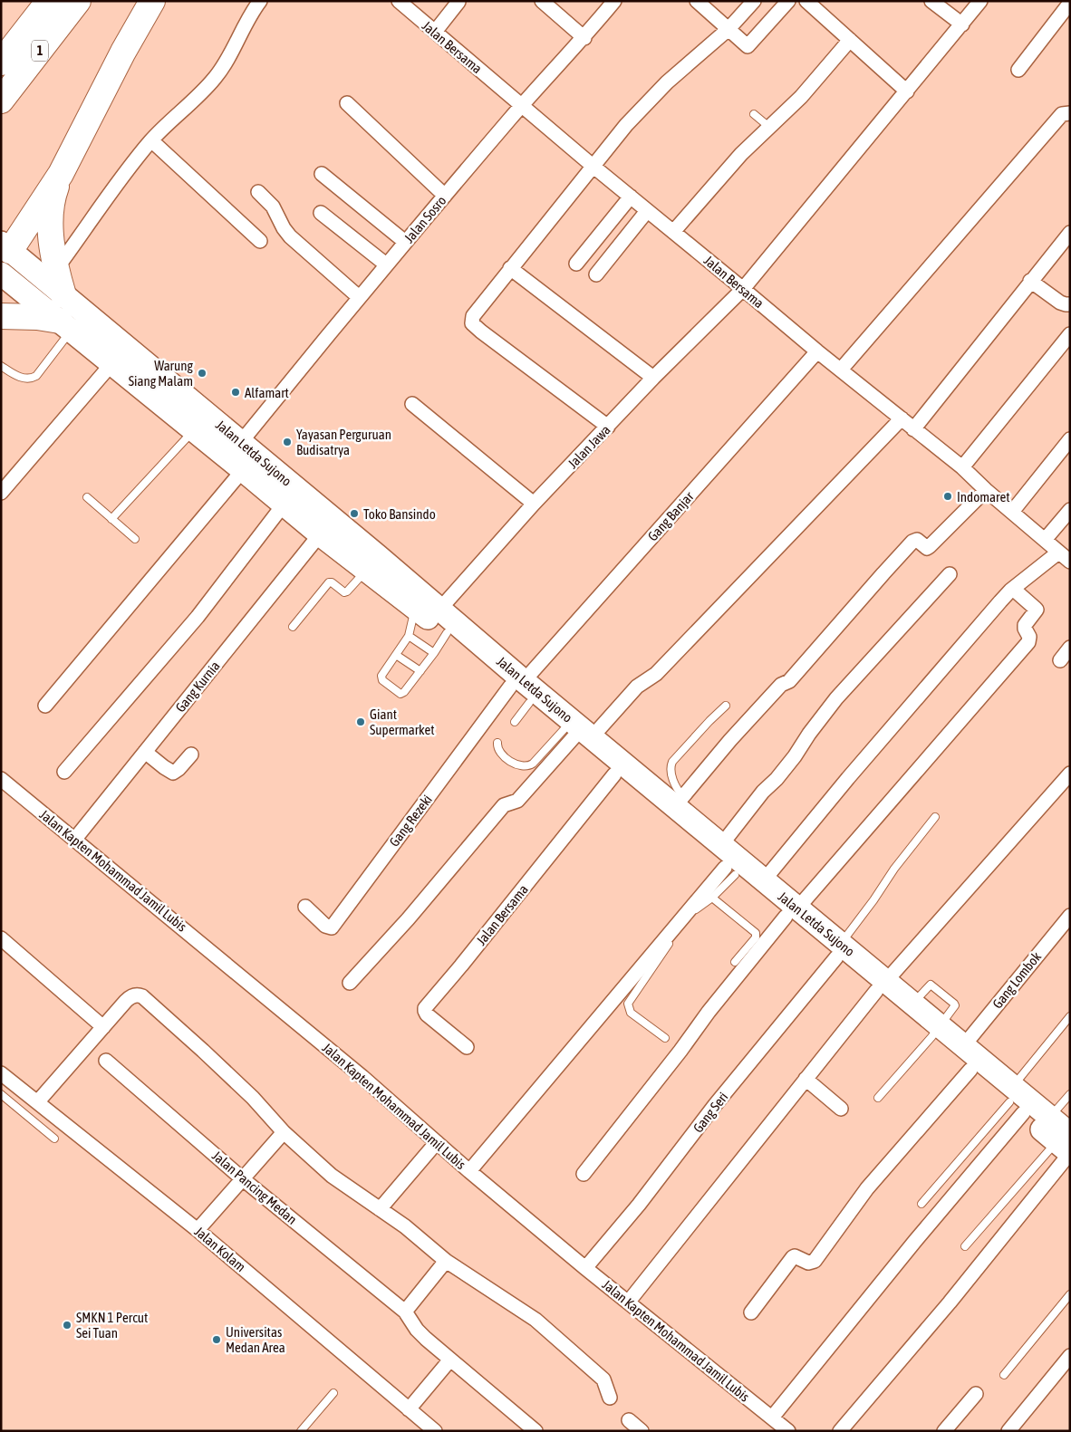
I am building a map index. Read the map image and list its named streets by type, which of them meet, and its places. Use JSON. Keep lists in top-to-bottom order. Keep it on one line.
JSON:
{"streets":{"highway":["1","Jalan Letda Sujono"],"street":["Jalan Bersama","Jalan Sosro","Jalan Jawa","Gang Banjar","Gang Kurnia","Gang Rezeki","Jalan Kapten Mohammad Jamil Lubis","Gang Lombok","Gang Seri","Jalan Pancing Medan","Jalan Kolam"]},"crossings":[["Jalan Bersama","Jalan Sosro"],["Jalan Bersama","Jalan Jawa"],["Jalan Bersama","Jalan Letda Sujono"],["Jalan Bersama","Gang Banjar"],["Jalan Sosro","Jalan Letda Sujono"],["Jalan Jawa","Jalan Letda Sujono"],["Jalan Letda Sujono","Gang Banjar"],["Jalan Letda Sujono","Gang Kurnia"],["Jalan Letda Sujono","Gang Rezeki"],["Jalan Letda Sujono","Gang Lombok"],["Jalan Letda Sujono","Gang Seri"],["Gang Banjar","Gang Rezeki"],["Gang Kurnia","Jalan Kapten Mohammad Jamil Lubis"],["Jalan Kapten Mohammad Jamil Lubis","Gang Seri"]],"places":["Warung Siang Malam","Alfamart","Yayasan Perguruan Budisatrya","Indomaret","Toko Bansindo","Giant Supermarket","SMKN 1 Percut Sei Tuan","Universitas Medan Area"]}
